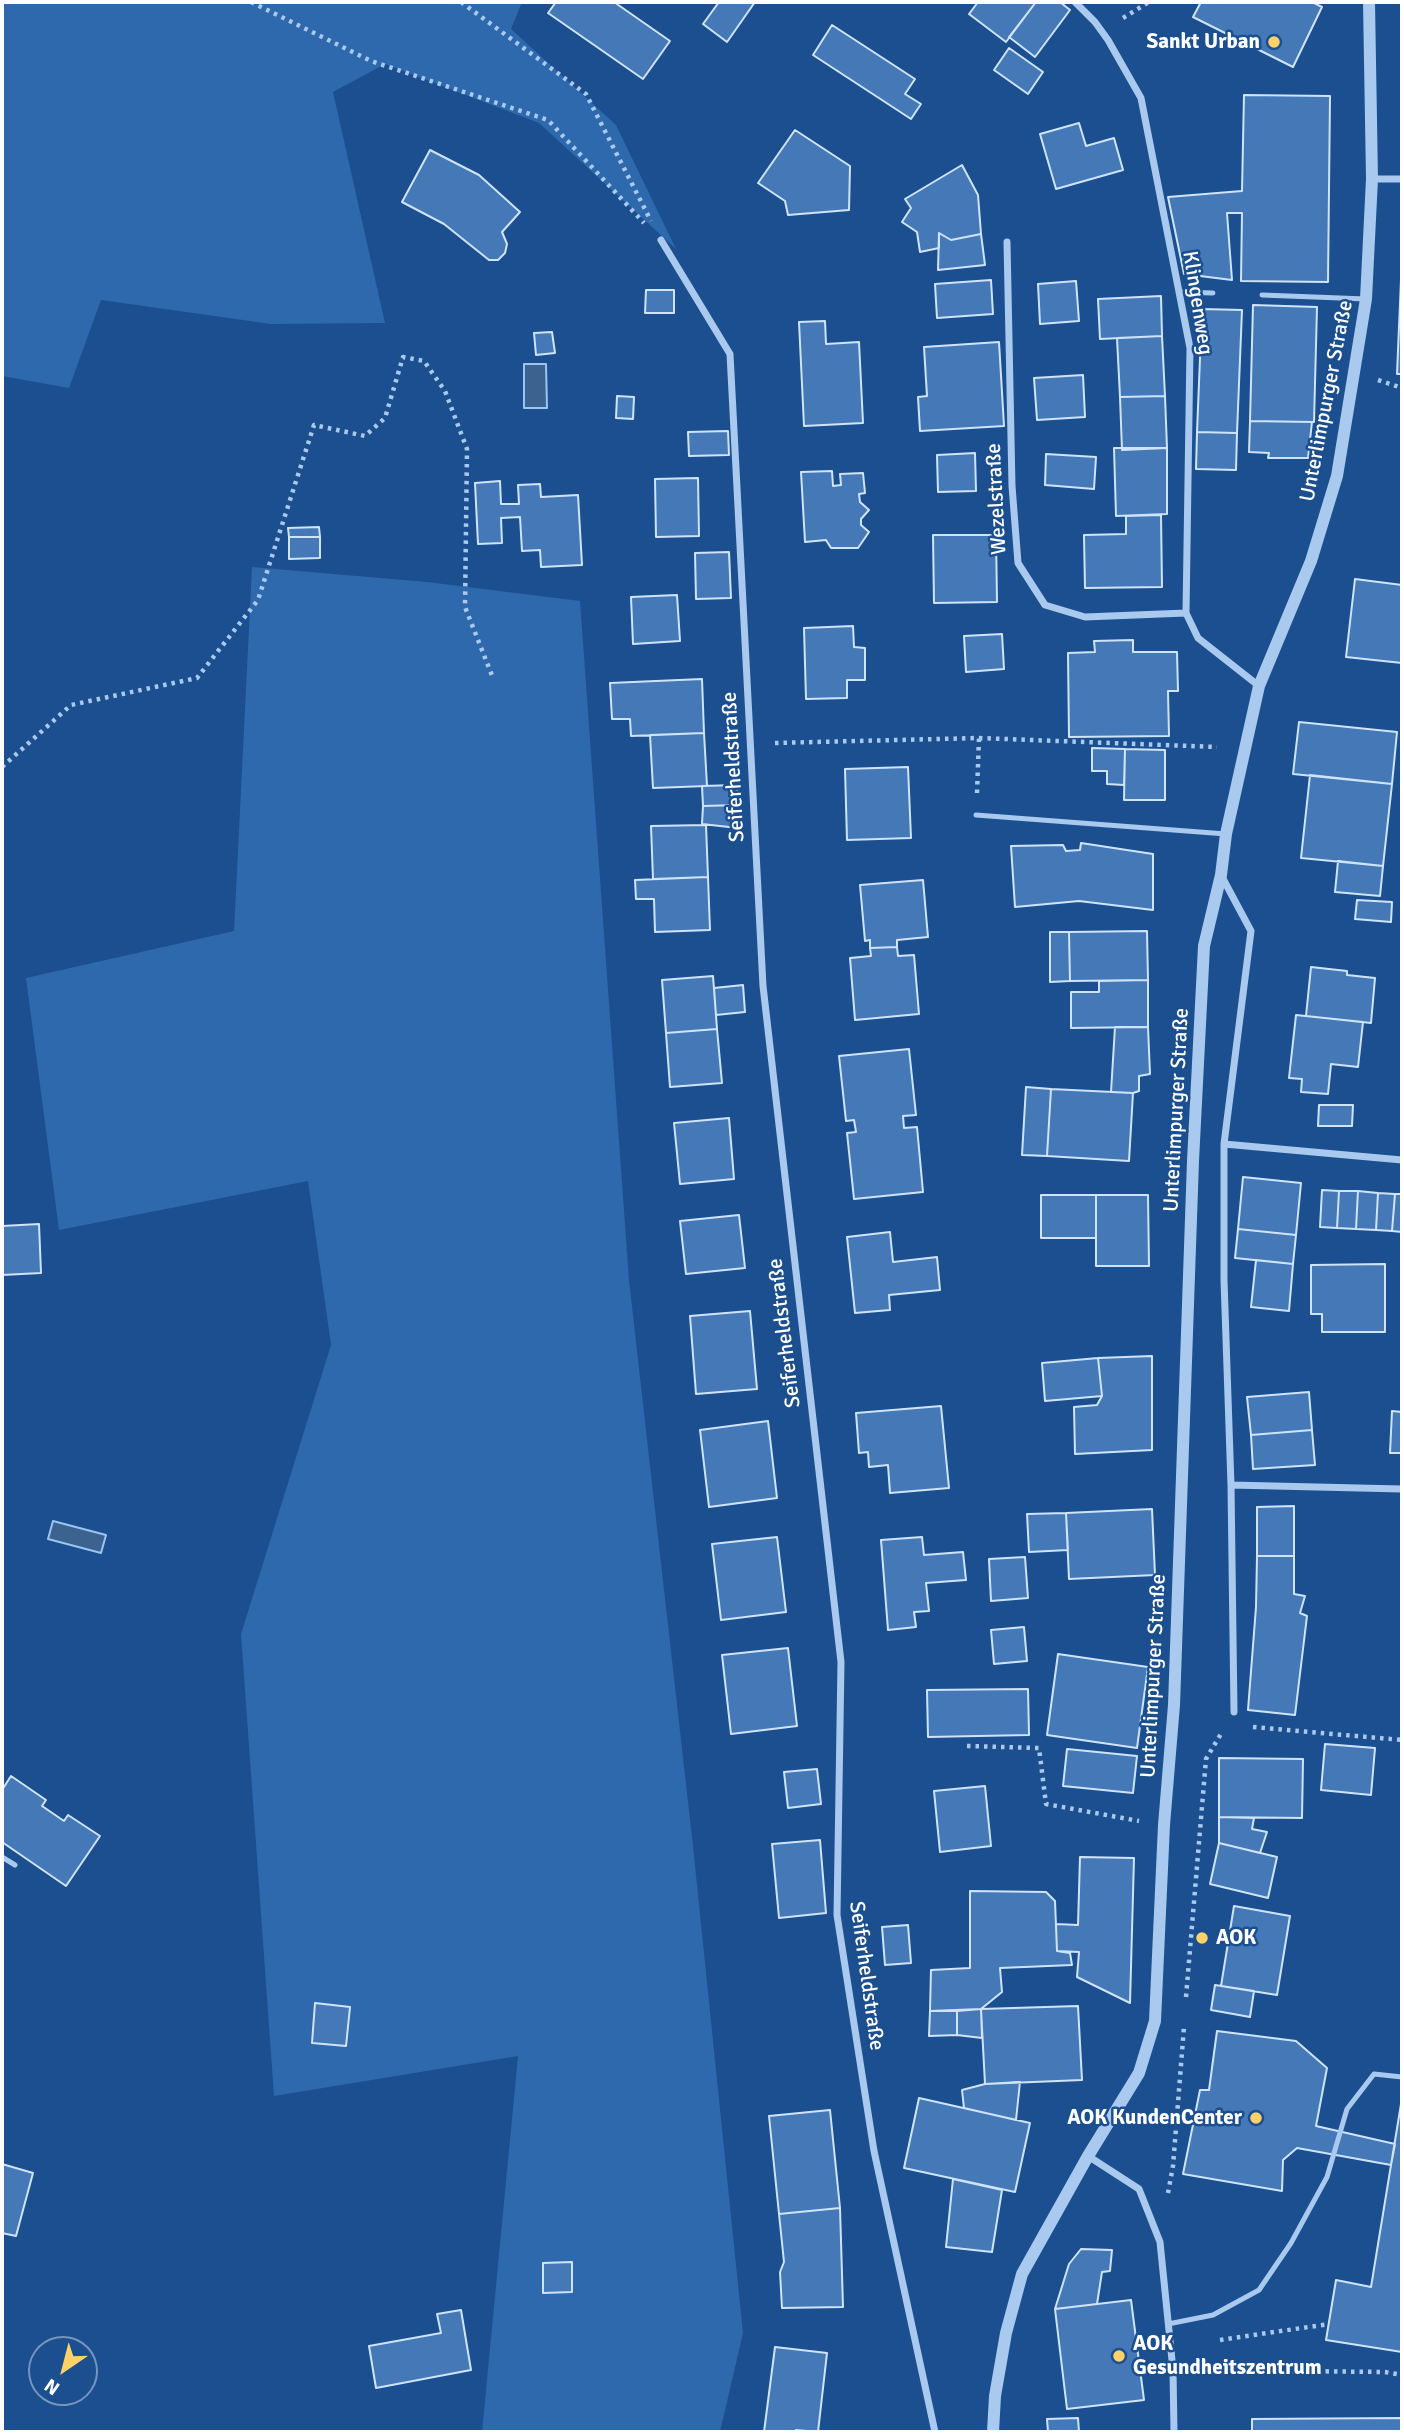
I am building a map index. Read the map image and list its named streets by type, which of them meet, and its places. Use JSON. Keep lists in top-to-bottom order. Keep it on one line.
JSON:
{"streets":{"street":["Klingenweg","Unterlimpurger Straße","Wezelstraße","Seiferheldstraße"]},"crossings":[["Klingenweg","Wezelstraße"]],"places":["Sankt Urban","AOK","AOK KundenCenter","AOK Gesundheitszentrum"],"north":"bottom left"}
